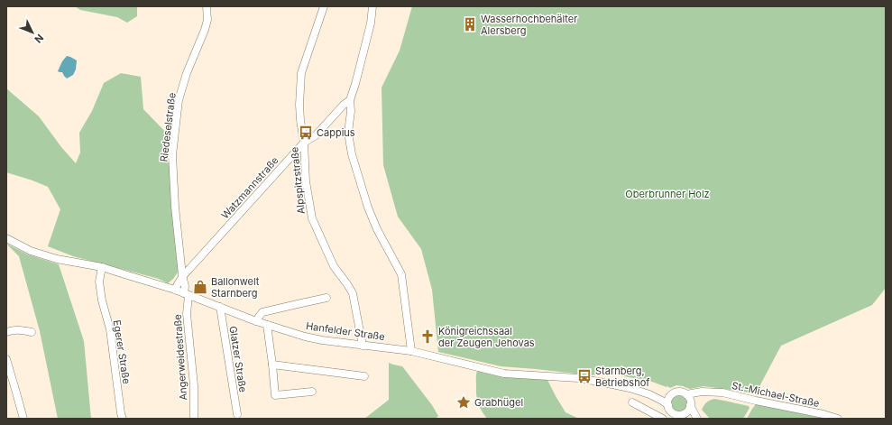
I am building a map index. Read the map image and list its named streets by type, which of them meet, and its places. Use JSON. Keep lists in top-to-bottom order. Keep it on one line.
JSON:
{"streets":{"street":["Riedeselstraße","Alpspitzstraße","Watzmannstraße","Hanfelder Straße","Egerer Straße","Angerweidestraße","Glatzer Straße","St.-Michael-Straße"]},"crossings":[["Riedeselstraße","Watzmannstraße"],["Riedeselstraße","Hanfelder Straße"],["Riedeselstraße","Angerweidestraße"],["Alpspitzstraße","Watzmannstraße"],["Alpspitzstraße","Hanfelder Straße"],["Hanfelder Straße","Egerer Straße"],["Hanfelder Straße","Angerweidestraße"],["Hanfelder Straße","Glatzer Straße"],["Hanfelder Straße","St.-Michael-Straße"]],"parks":["Oberbrunner Holz"],"places":{"building":["Wasserhochbehälter Alersberg"],"bus stop":["Cappius","Starnberg, Betriebshof"],"shop":["Ballonwelt Starnberg"],"church":["Königreichssaal der Zeugen Jehovas"],"place":["Grabhügel"]},"north":"bottom right"}
